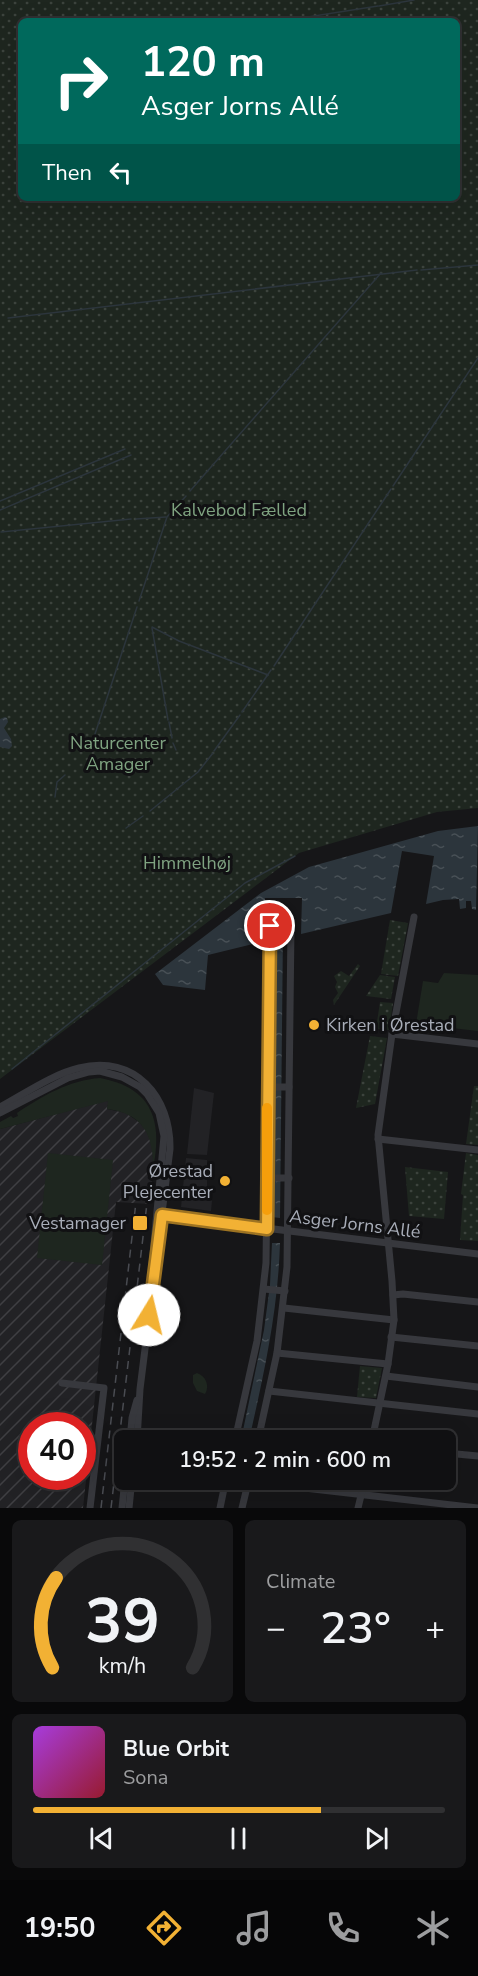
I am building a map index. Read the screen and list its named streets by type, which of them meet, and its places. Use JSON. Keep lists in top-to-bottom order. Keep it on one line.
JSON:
{"streets":{"street":["Asger Jorns Allé"]},"parks":["Kalvebod Fælled","Naturcenter Amager","Himmelhøj"],"places":{"other":["Kirken i Ørestad","Ørestad Plejecenter"],"transit":["Vestamager"]},"page":{"turn":["120 m","Asger Jorns Allé"],"then":"Then","limit":"40","trip":"19:52 · 2 min · 600 m","tile":"Climate","heat":["−","23°","+"],"song":["Blue Orbit","Sona"],"tabs":"19:50","gauge":["39","km/h"]}}
